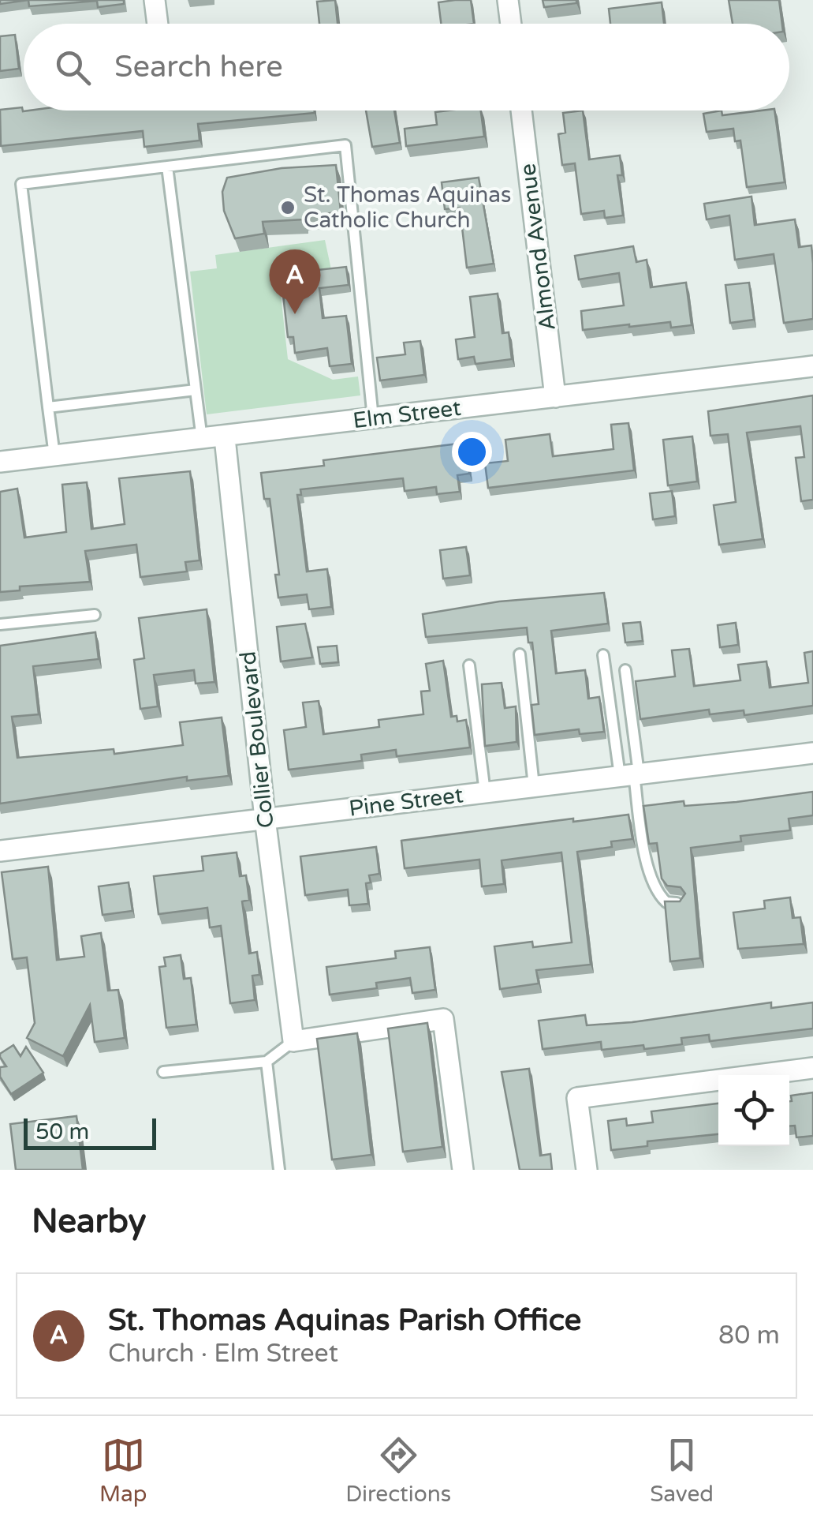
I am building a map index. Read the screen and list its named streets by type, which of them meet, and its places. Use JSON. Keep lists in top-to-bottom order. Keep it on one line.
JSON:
{"streets":{"street":["Almond Avenue","Elm Street","Collier Boulevard","Pine Street"]},"crossings":[["Almond Avenue","Elm Street"],["Elm Street","Collier Boulevard"],["Collier Boulevard","Pine Street"]],"places":["St. Thomas Aquinas Catholic Church"],"scale_bar":"50 m","page":{"search":"Search here","pins":"A","scale":"50 m","heading":"Nearby","list":[{"mark":"A","name":"St. Thomas Aquinas Parish Office","note":"Church · Elm Street","value":"80 m"}],"nav":["Map","Directions","Saved"]}}
